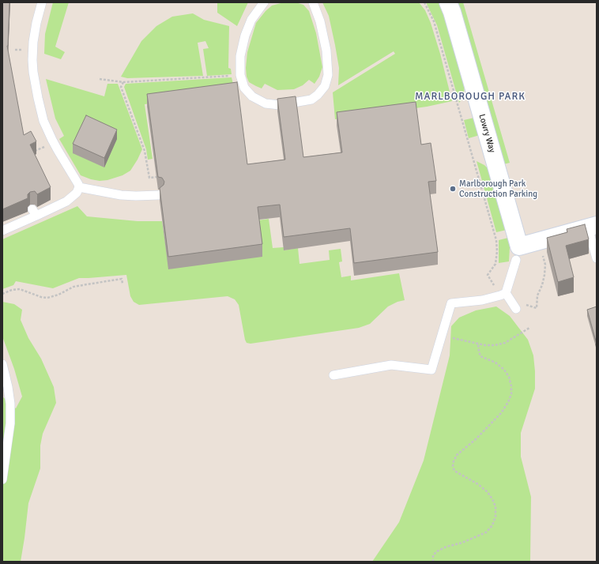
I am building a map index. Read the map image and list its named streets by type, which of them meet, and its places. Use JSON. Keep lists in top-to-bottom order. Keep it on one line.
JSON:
{"streets":{"street":["Lowry Way"]},"districts":["MARLBOROUGH PARK"],"places":["Marlborough Park Construction Parking"]}
